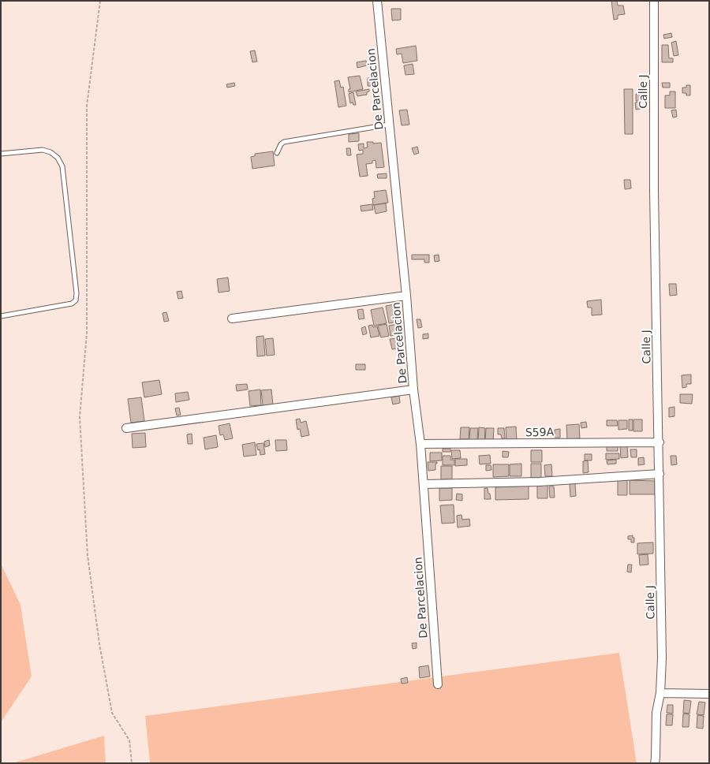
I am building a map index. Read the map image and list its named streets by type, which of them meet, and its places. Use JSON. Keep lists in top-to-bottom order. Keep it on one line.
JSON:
{"streets":{"street":["De Parcelacion","Calle J","S59A"]},"crossings":[["De Parcelacion","S59A"],["Calle J","S59A"]]}
